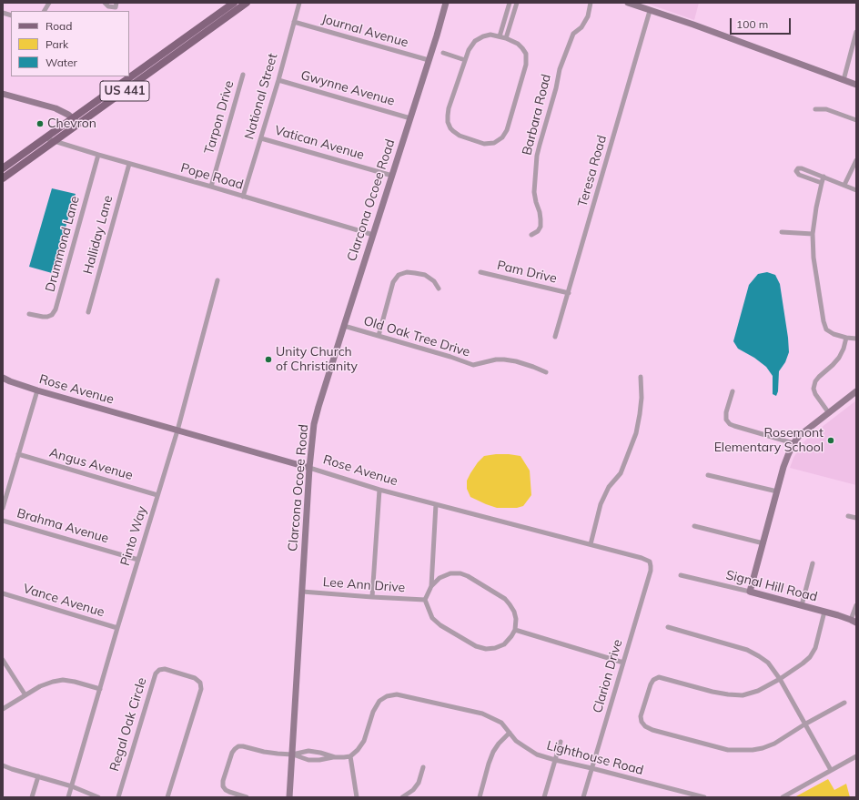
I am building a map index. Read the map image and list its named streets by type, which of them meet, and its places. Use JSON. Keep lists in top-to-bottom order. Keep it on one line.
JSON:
{"streets":{"main road":["US 441"],"street":["Journal Avenue","Gwynne Avenue","National Street","Barbara Road","Tarpon Drive","Vatican Avenue","Teresa Road","Pope Road","Clarcona Ocoee Road","Halliday Lane","Drummond Lane","Pam Drive","Old Oak Tree Drive","Rose Avenue","Angus Avenue","Brahma Avenue","Pinto Way","Lee Ann Drive","Signal Hill Road","Vance Avenue","Clarion Drive","Regal Oak Circle","Lighthouse Road"]},"crossings":[["Journal Avenue","National Street"],["Journal Avenue","Clarcona Ocoee Road"],["Gwynne Avenue","National Street"],["Gwynne Avenue","Clarcona Ocoee Road"],["US 441","Pope Road"],["National Street","Vatican Avenue"],["National Street","Pope Road"],["Tarpon Drive","Pope Road"],["Vatican Avenue","Clarcona Ocoee Road"],["Teresa Road","Pam Drive"],["Pope Road","Clarcona Ocoee Road"],["Pope Road","Halliday Lane"],["Pope Road","Drummond Lane"],["Clarcona Ocoee Road","Old Oak Tree Drive"],["Clarcona Ocoee Road","Rose Avenue"],["Clarcona Ocoee Road","Lee Ann Drive"],["Rose Avenue","Pinto Way"],["Rose Avenue","Clarion Drive"],["Angus Avenue","Pinto Way"],["Brahma Avenue","Pinto Way"],["Pinto Way","Vance Avenue"],["Clarion Drive","Lighthouse Road"]],"places":["Chevron","Unity Church of Christianity","Rosemont Elementary School"],"legend":["Road","Park","Water"],"scale_bar":"100 m"}
